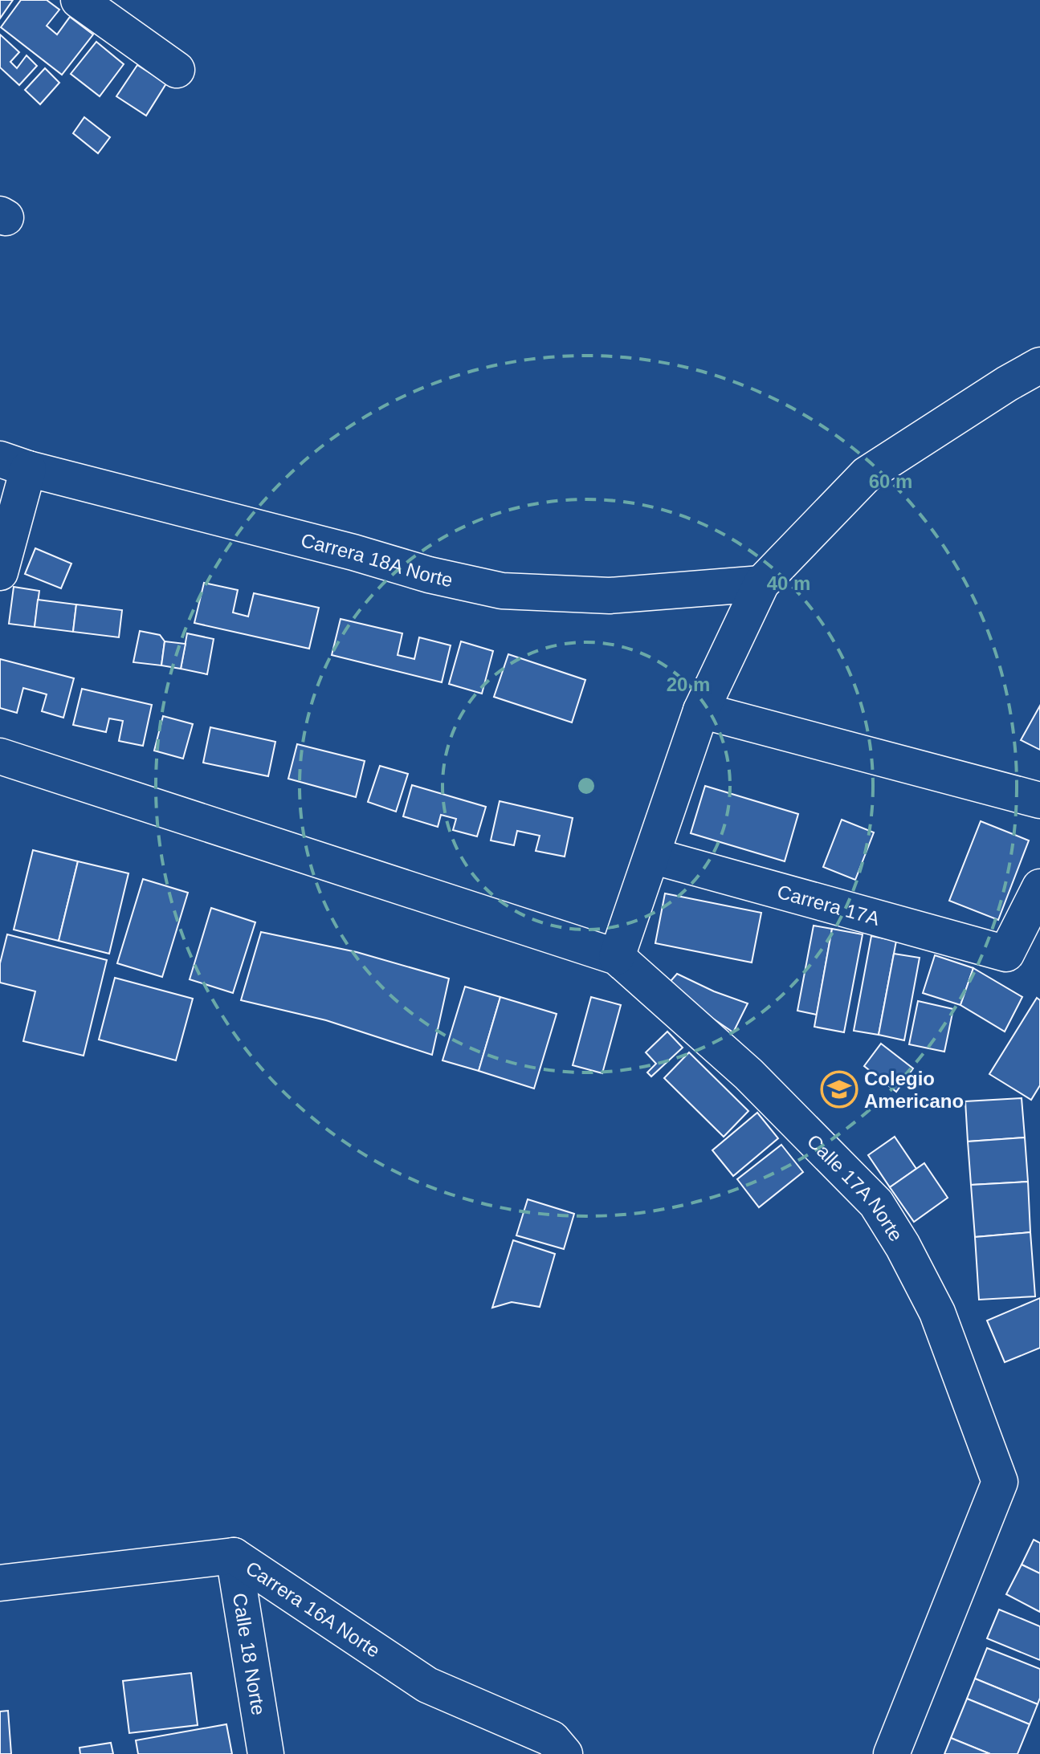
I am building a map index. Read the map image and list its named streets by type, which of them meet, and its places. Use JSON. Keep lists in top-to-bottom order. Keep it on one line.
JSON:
{"streets":{"street":["Carrera 18A Norte","Carrera 17A","Calle 17A Norte","Carrera 16A Norte","Calle 18 Norte"]},"crossings":[["Carrera 16A Norte","Calle 18 Norte"]],"places":{"school or university":["Colegio Americano"]},"rings":["60 m","40 m","20 m"]}
